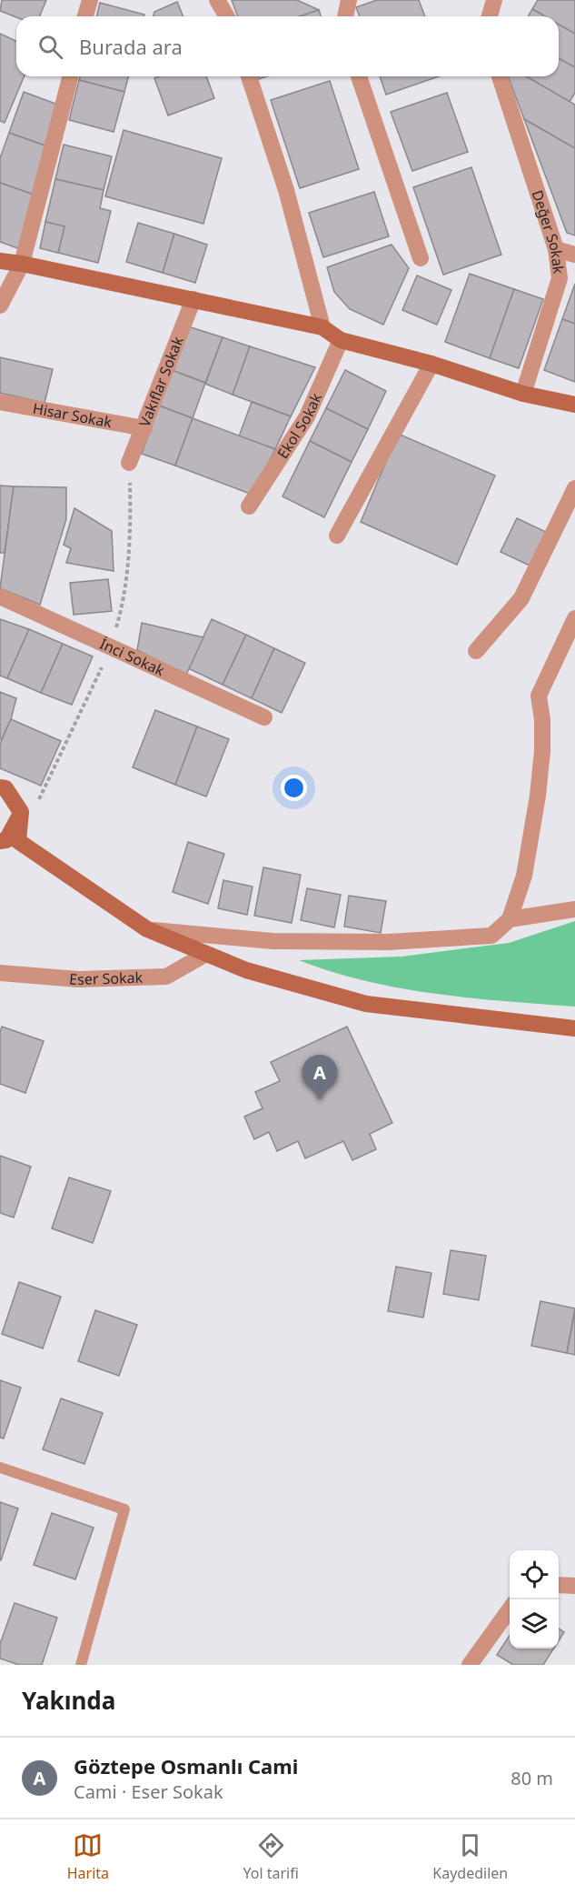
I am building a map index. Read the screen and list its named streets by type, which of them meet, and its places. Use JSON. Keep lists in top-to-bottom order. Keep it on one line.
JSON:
{"streets":{"street":["Değer Sokak","Vakıflar Sokak","Hisar Sokak","Ekol Sokak","İnci Sokak","Eser Sokak"]},"crossings":[["Vakıflar Sokak","Hisar Sokak"]],"page":{"search":"Burada ara","pins":"A","heading":"Yakında","list":[{"mark":"A","name":"Göztepe Osmanlı Cami","note":"Cami · Eser Sokak","value":"80 m"}],"nav":["Harita","Yol tarifi","Kaydedilen"]}}
